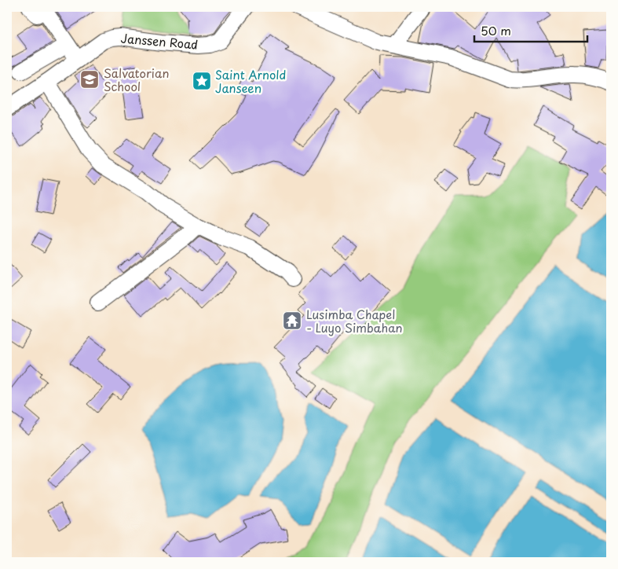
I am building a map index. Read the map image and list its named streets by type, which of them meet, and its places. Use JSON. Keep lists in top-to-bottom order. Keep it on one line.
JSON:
{"streets":{"street":["Janssen Road"]},"places":{"school or university":["Salvatorian School"],"place":["Saint Arnold Janseen"],"temple":["Lusimba Chapel - Luyo Simbahan"]},"scale_bar":"50 m"}
